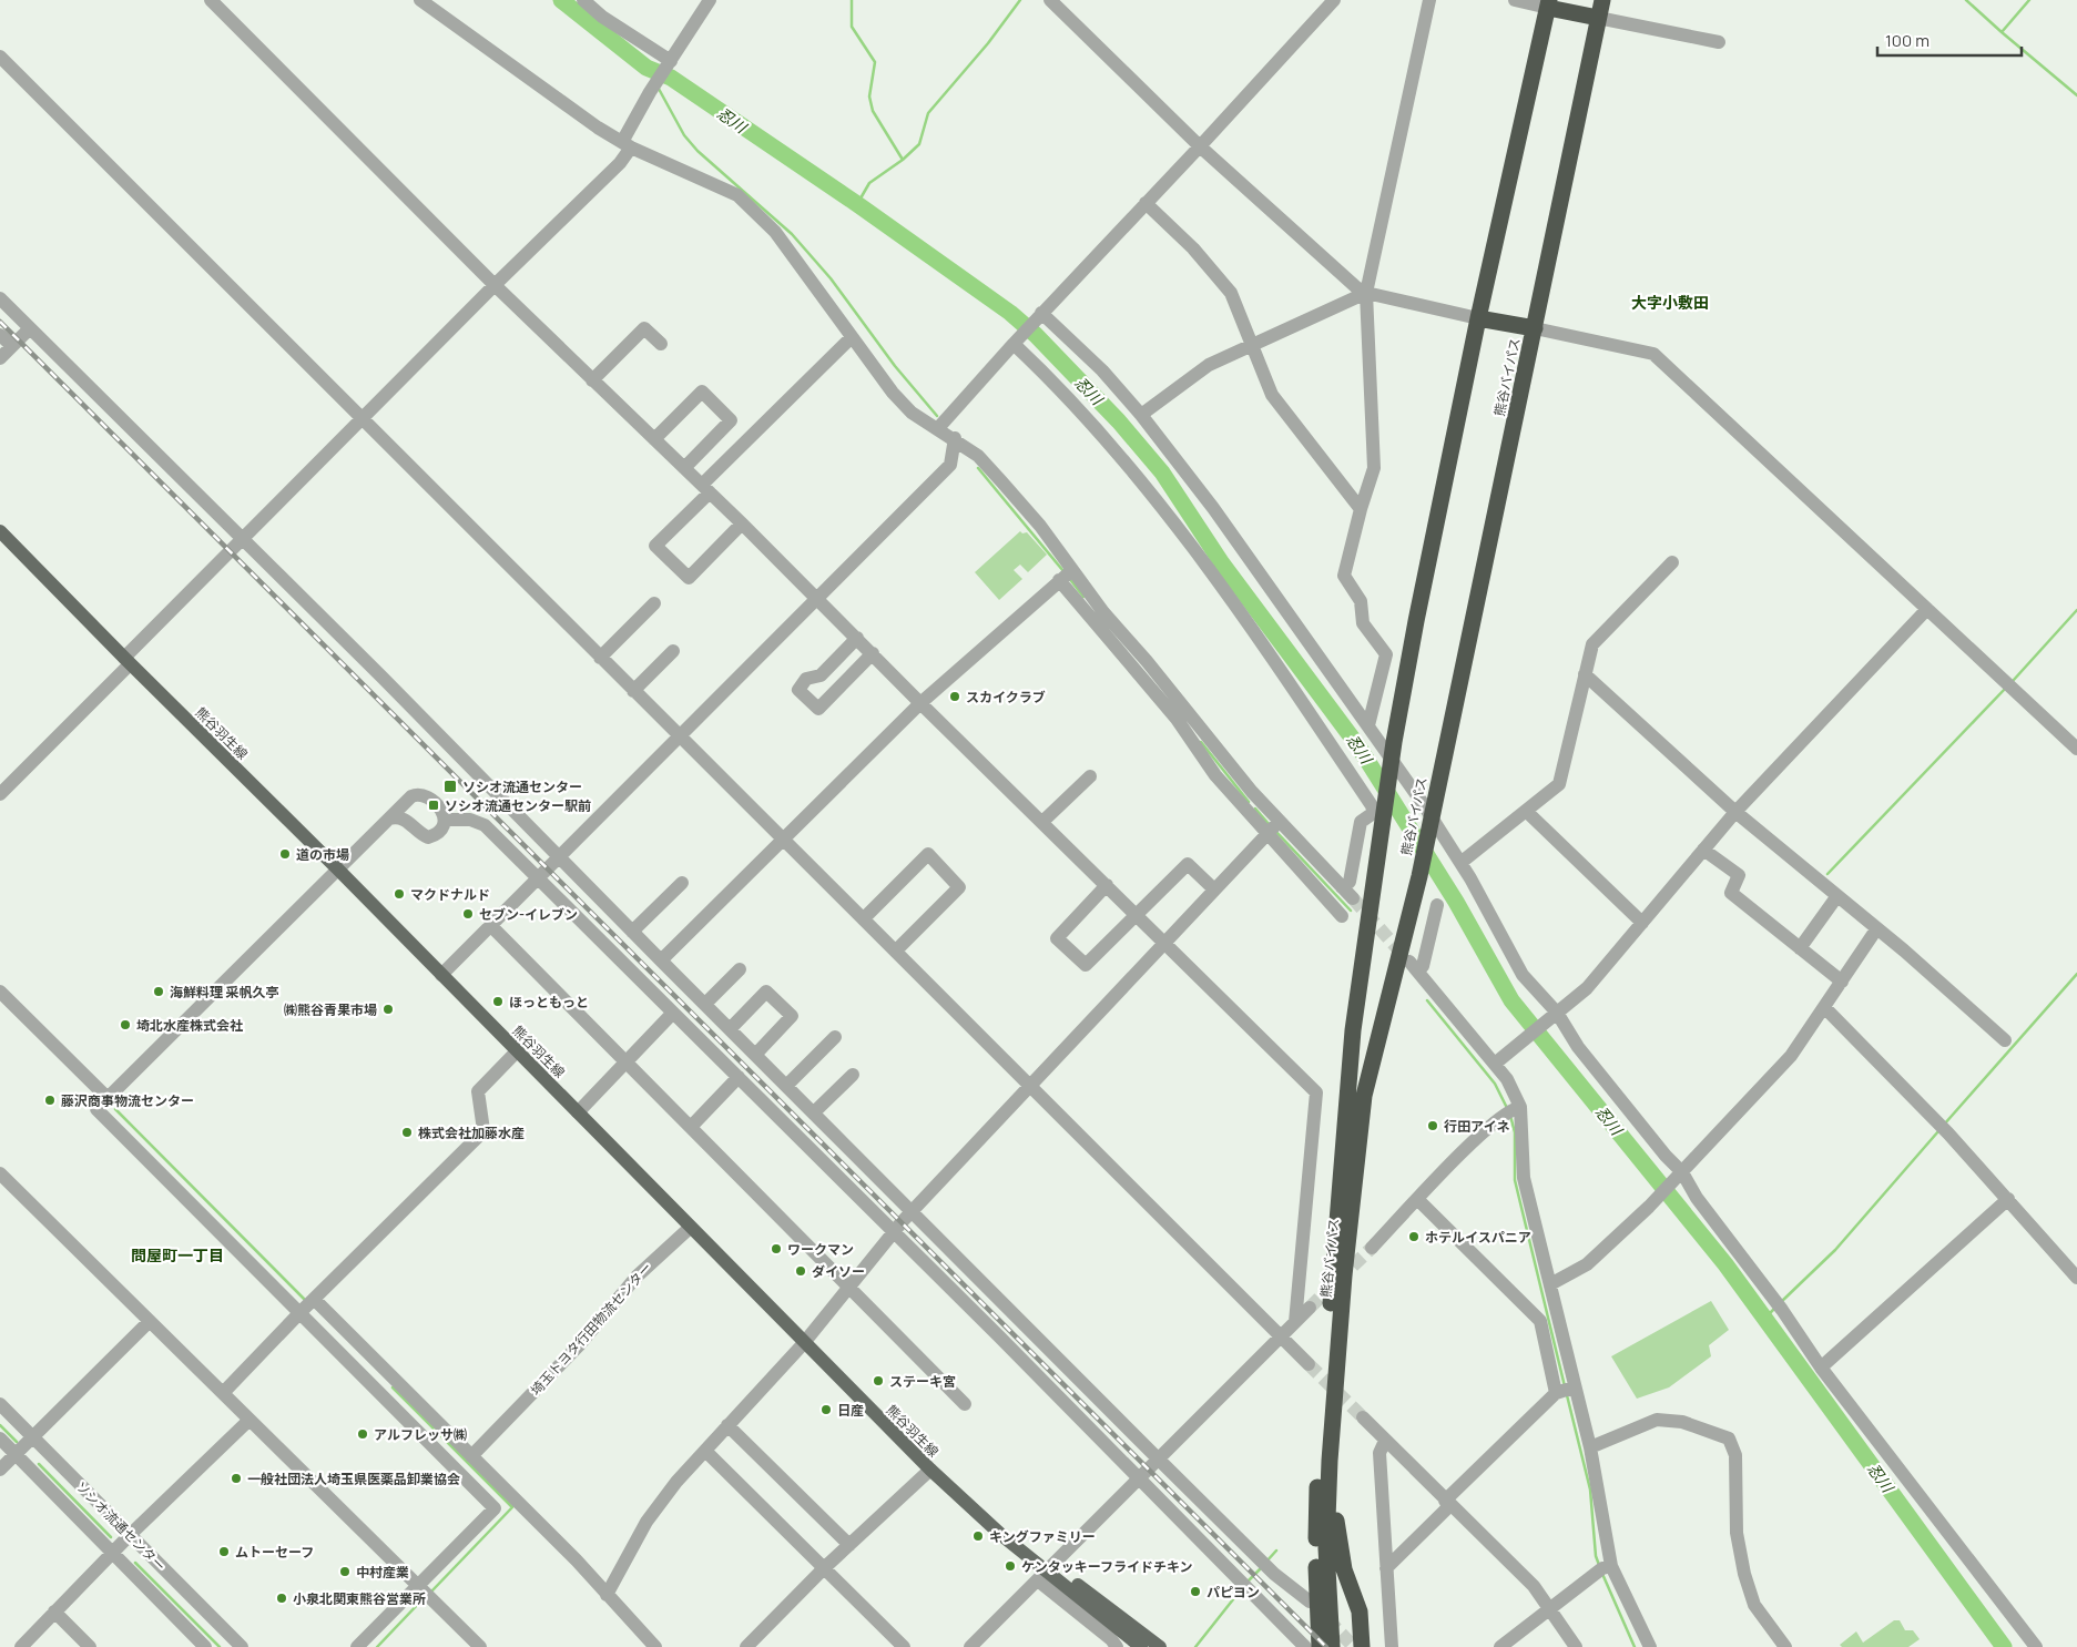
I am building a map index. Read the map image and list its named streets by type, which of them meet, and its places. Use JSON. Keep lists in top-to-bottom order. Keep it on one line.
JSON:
{"streets":{"highway":["熊谷バイパス"],"main road":["熊谷羽生線"],"street":["埼玉トヨタ行田物流センター","ソシオ流通センター"]},"crossings":[["熊谷羽生線","埼玉トヨタ行田物流センター"]],"districts":["大字小敷田","問屋町一丁目"],"water":["忍川"],"places":{"other":["スカイクラブ","道の市場","マクドナルド","セブン-イレブン","海鮮料理 采帆久亭","ほっともっと","㈱熊谷青果市場","埼北水産株式会社","藤沢商事物流センター","行田アイネ","株式会社加藤水産","ホテルイスパニア","ワークマン","ダイソー","ステーキ宮","日産","アルフレッサ㈱","一般社団法人埼玉県医薬品卸業協会","キングファミリー","ムトーセーフ","ケンタッキーフライドチキン","中村産業","パピヨン","小泉北関東熊谷営業所"],"transit":["ソシオ流通センター","ソシオ流通センター駅前"]},"scale_bar":"100 m"}
